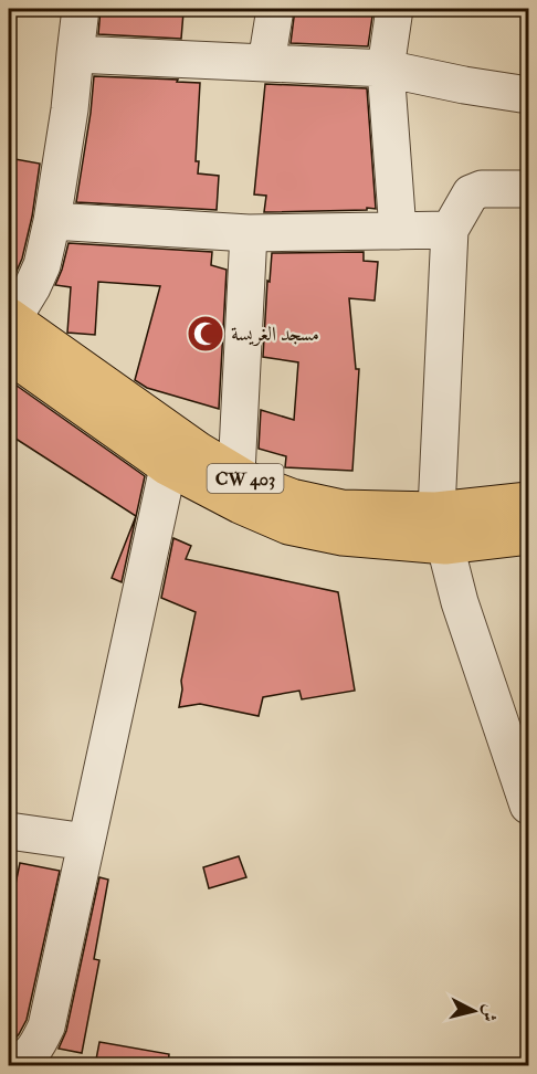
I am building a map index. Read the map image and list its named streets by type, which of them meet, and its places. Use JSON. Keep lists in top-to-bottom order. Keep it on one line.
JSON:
{"streets":{"main road":["CW 403"]},"places":{"mosque":["مسجد الغريسة"]},"north":"right"}
